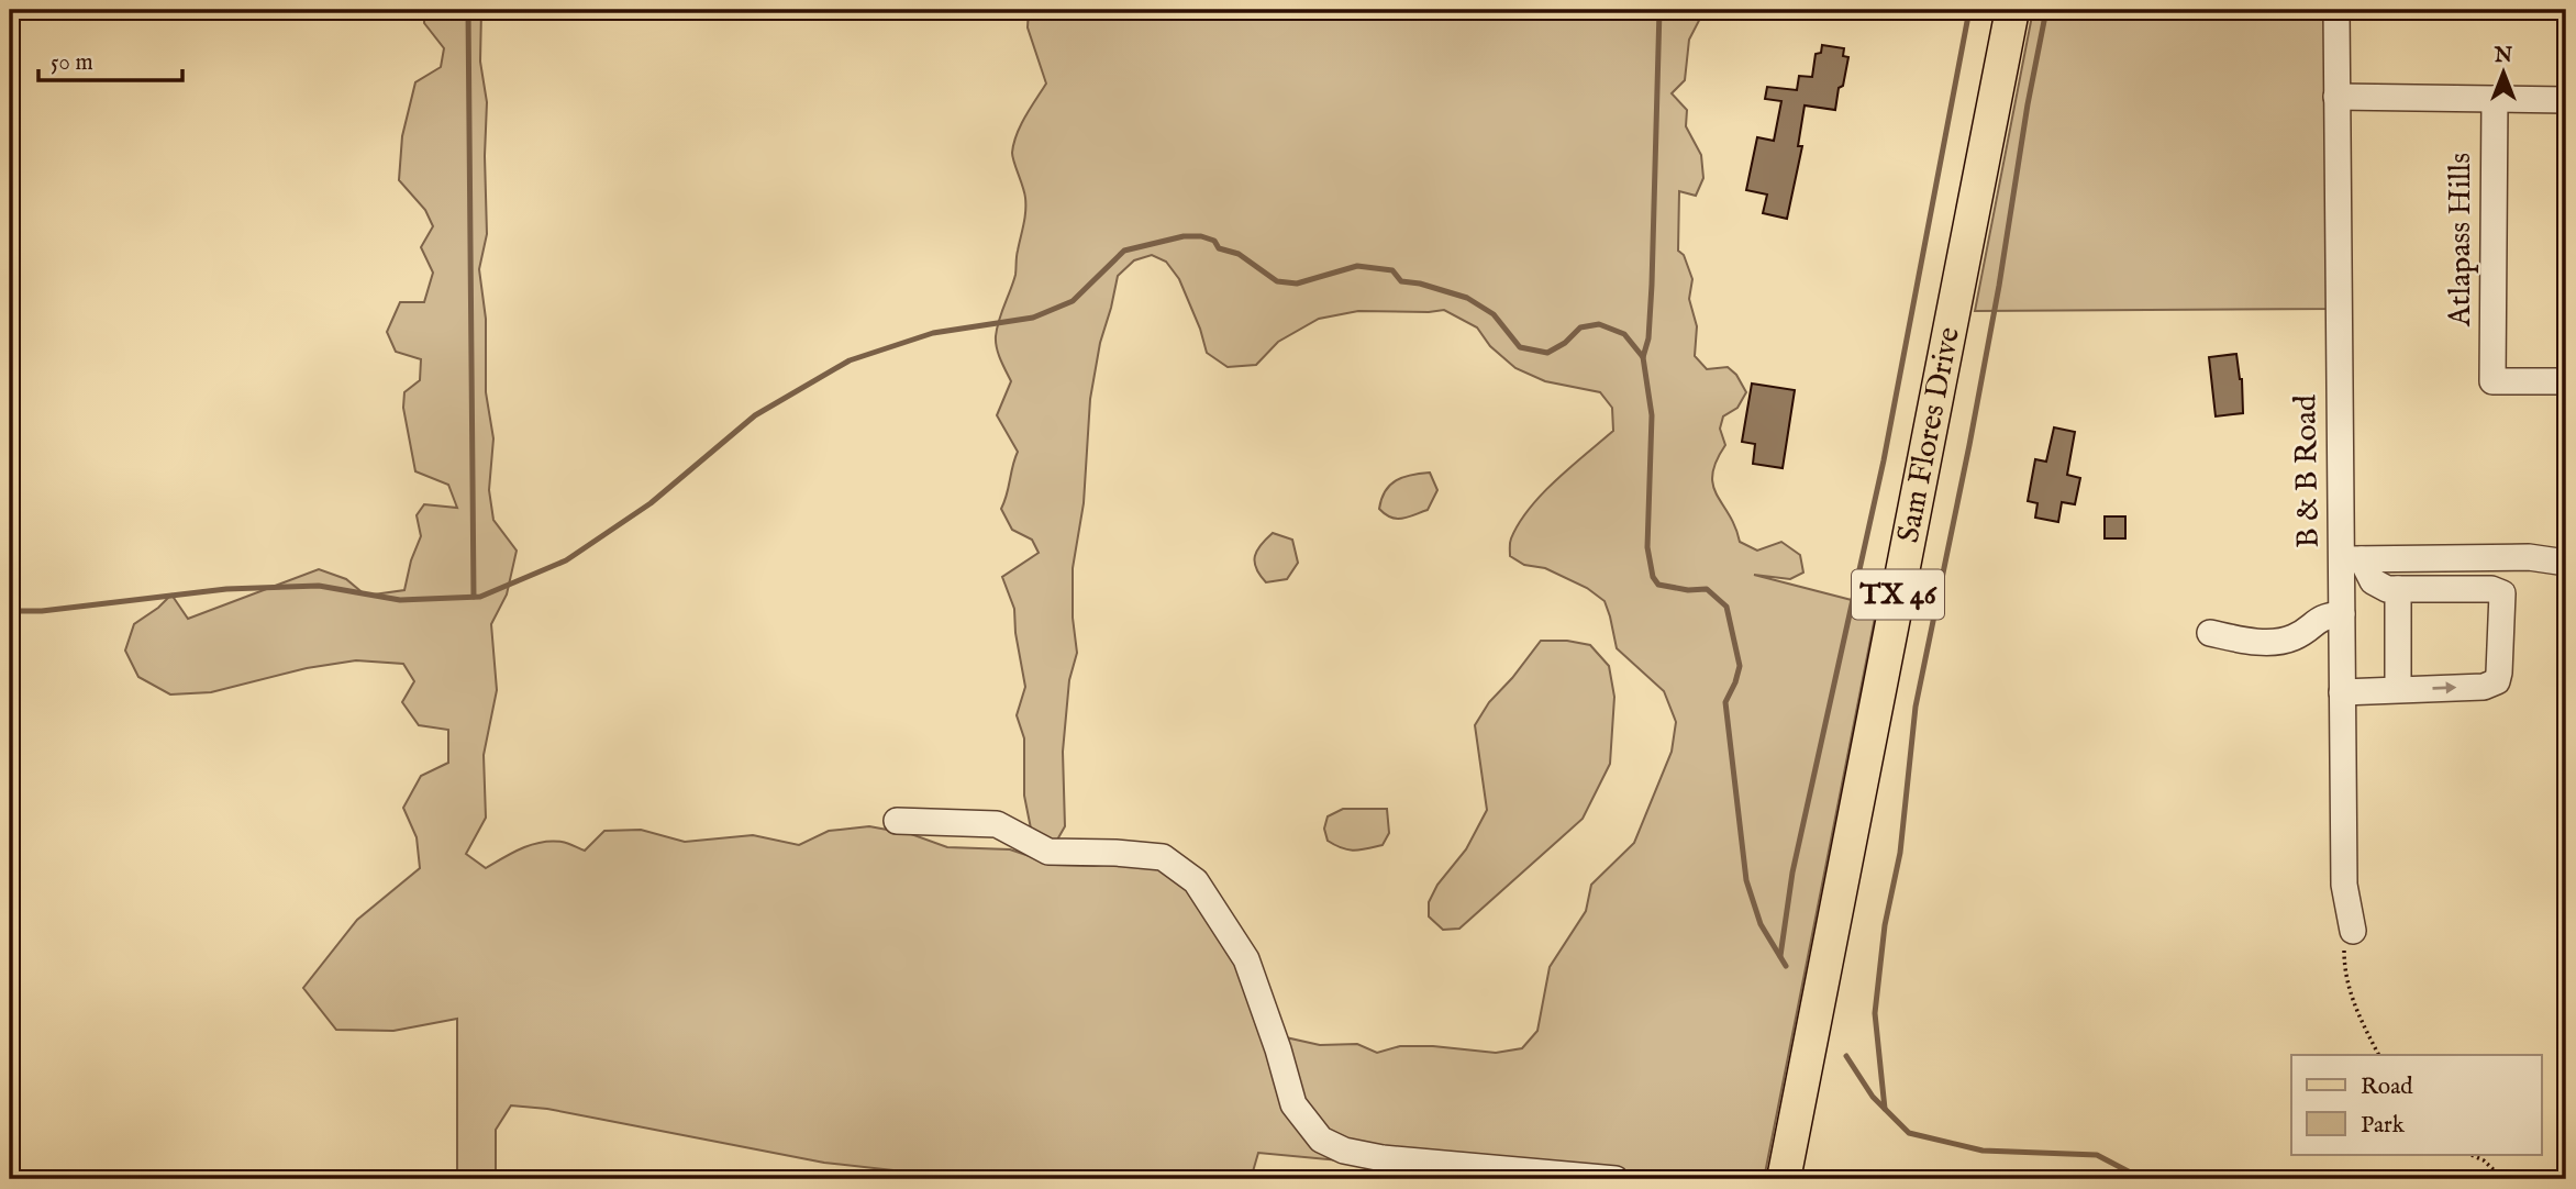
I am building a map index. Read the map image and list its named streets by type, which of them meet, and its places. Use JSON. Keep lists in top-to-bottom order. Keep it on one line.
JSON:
{"streets":{"main road":["Sam Flores Drive","TX 46"],"street":["Atlapass Hills","B & B Road"]},"legend":["Road","Park"],"scale_bar":"50 m","north":"top"}
